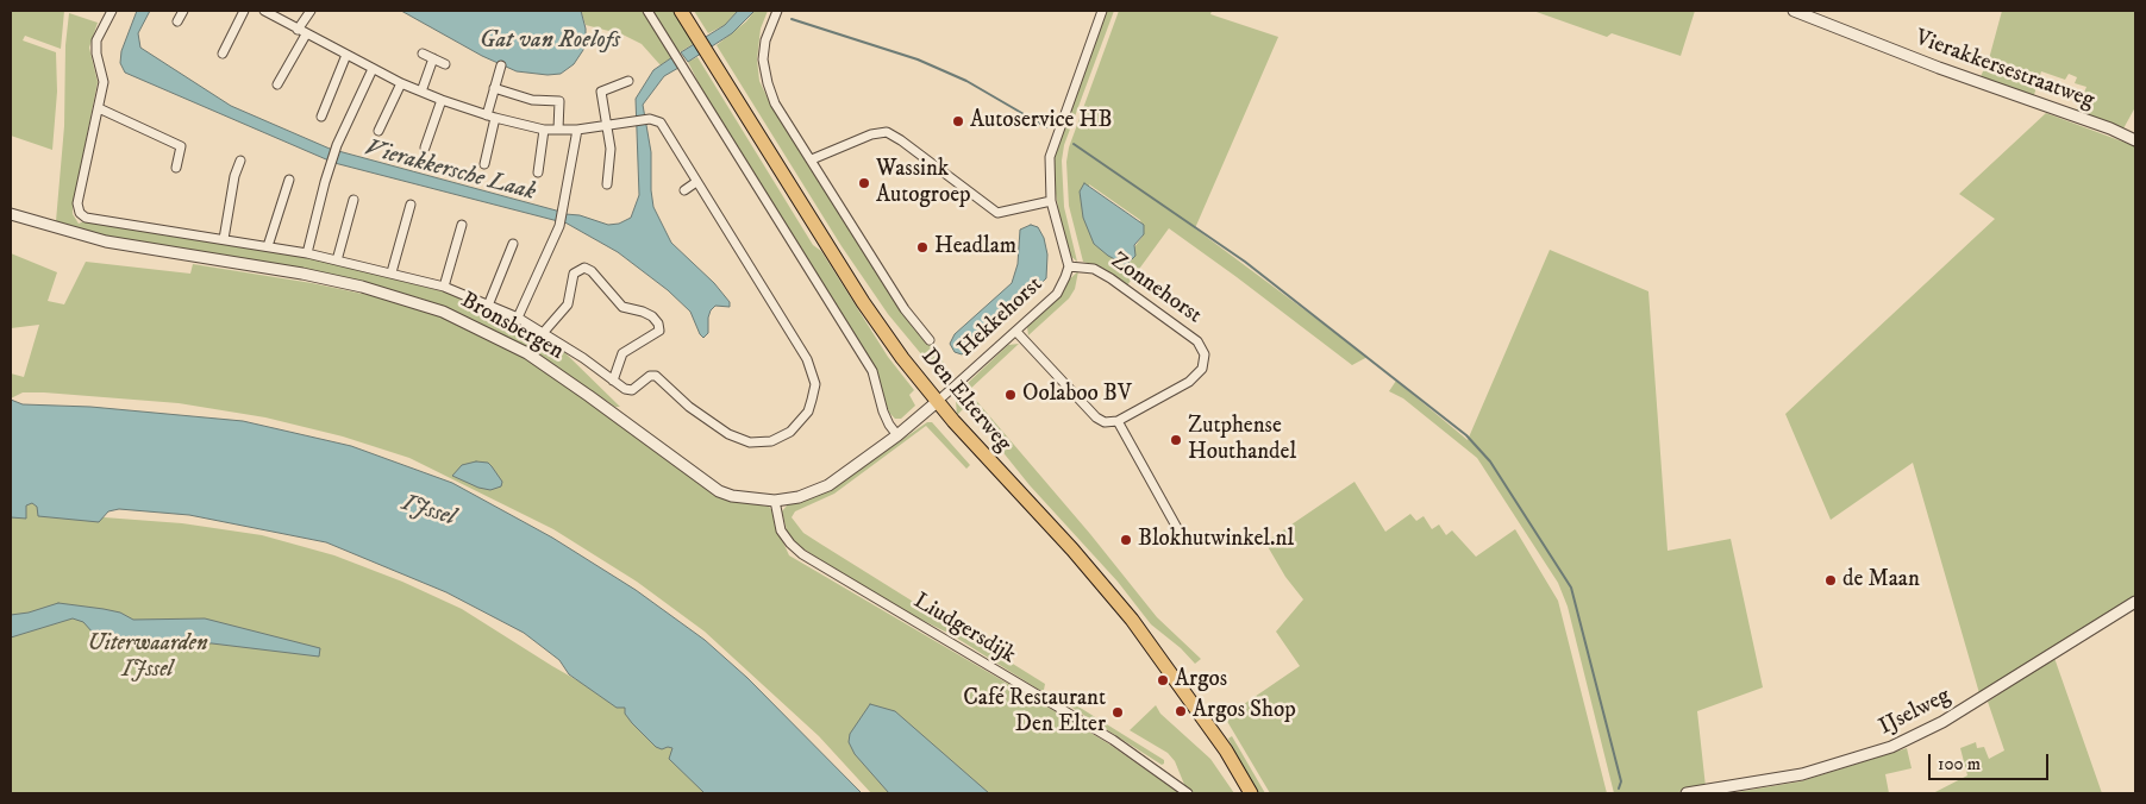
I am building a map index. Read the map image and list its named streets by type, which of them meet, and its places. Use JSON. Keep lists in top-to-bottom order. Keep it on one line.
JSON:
{"streets":{"main road":["Den Elterweg"],"street":["Vierakkersestraatweg","Zonnehorst","Hekkehorst","Bronsbergen","Liudgersdijk","IJselweg"]},"crossings":[["Zonnehorst","Hekkehorst"],["Hekkehorst","Bronsbergen"],["Hekkehorst","Den Elterweg"],["Bronsbergen","Den Elterweg"],["Bronsbergen","Liudgersdijk"]],"water":["Gat van Roelofs","Vierakkersche Laak","IJssel"],"parks":["Uiterwaarden IJssel"],"places":["Autoservice HB","Wassink Autogroep","Headlam","Oolaboo BV","Zutphense Houthandel","Blokhutwinkel.nl","de Maan","Argos","Argos Shop","Café Restaurant Den Elter"],"scale_bar":"100 m"}
